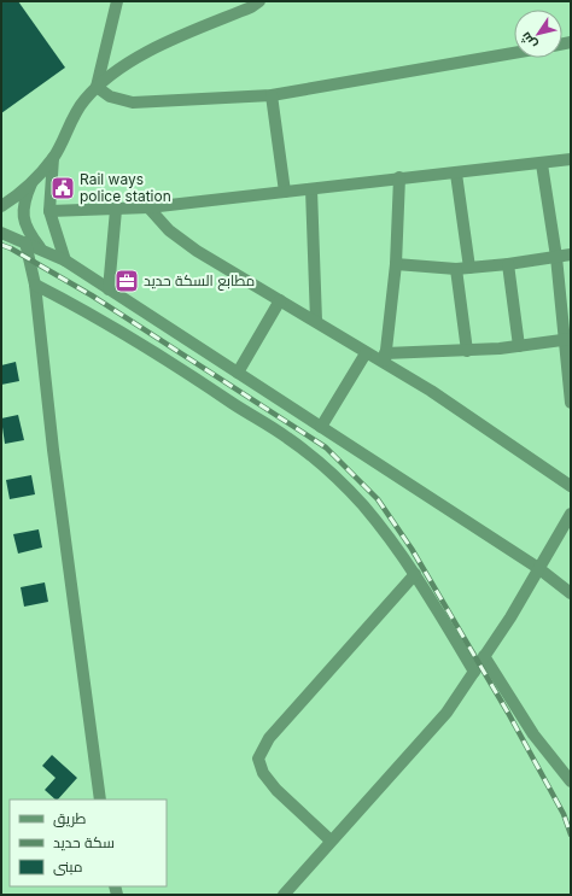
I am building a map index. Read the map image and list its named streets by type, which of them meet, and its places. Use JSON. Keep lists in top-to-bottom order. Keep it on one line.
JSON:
{"places":{"public building":["Rail ways police station"],"office":["مطابع السكة حديد"]},"legend":["طريق","سكة حديد","مبنى"],"north":"bottom left"}
